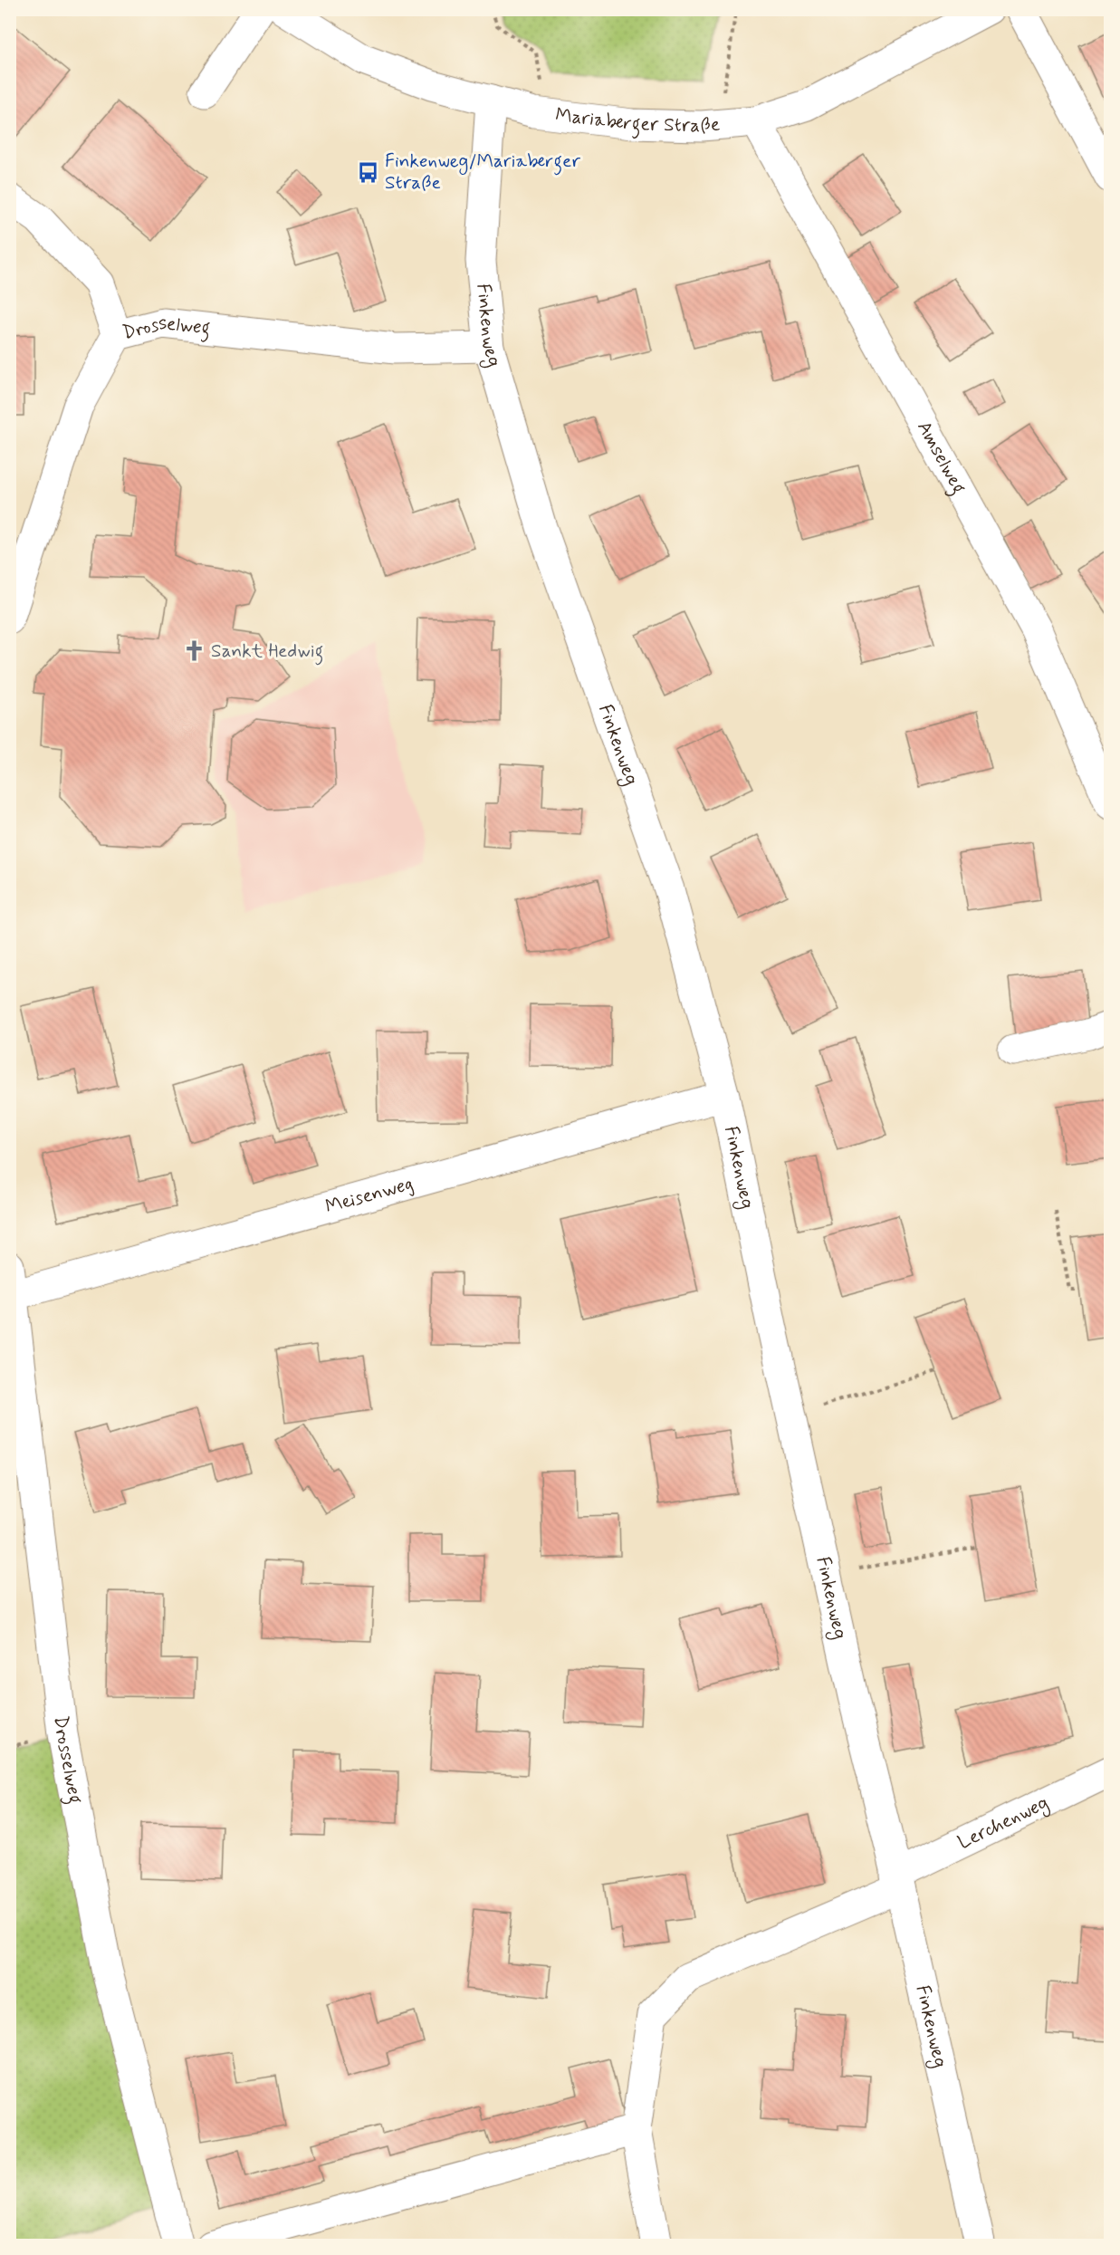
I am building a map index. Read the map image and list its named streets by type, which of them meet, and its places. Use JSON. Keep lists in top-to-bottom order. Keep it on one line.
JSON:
{"streets":{"street":["Mariaberger Straße","Finkenweg","Drosselweg","Amselweg","Meisenweg","Lerchenweg"]},"crossings":[["Mariaberger Straße","Finkenweg"],["Mariaberger Straße","Amselweg"],["Finkenweg","Drosselweg"],["Finkenweg","Meisenweg"],["Finkenweg","Lerchenweg"],["Drosselweg","Meisenweg"]],"places":{"bus stop":["Finkenweg/Mariaberger Straße"],"church":["Sankt Hedwig"]}}
